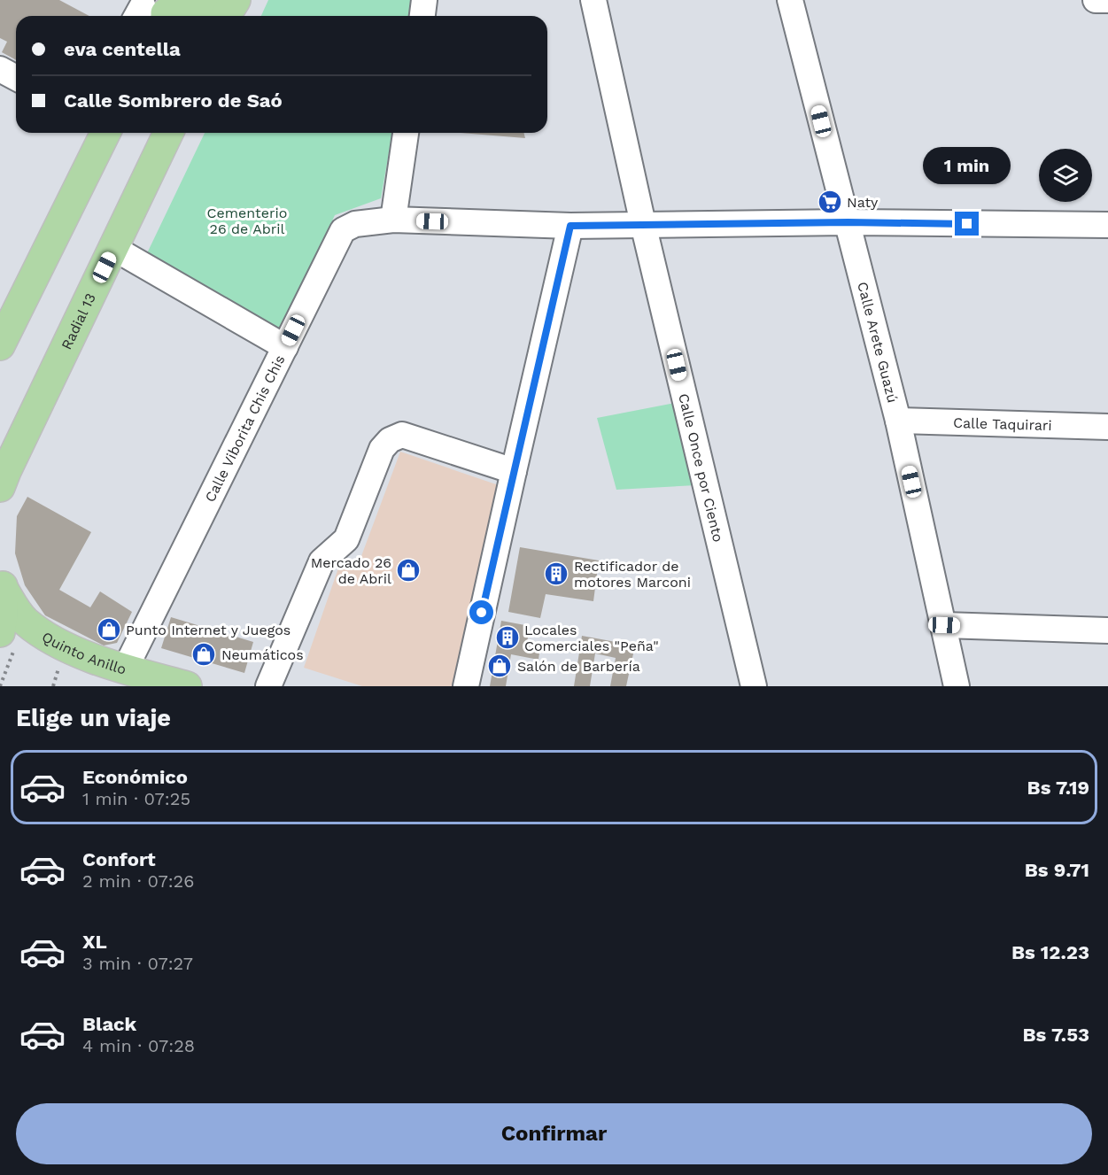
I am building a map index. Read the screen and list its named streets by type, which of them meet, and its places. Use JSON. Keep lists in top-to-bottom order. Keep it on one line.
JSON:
{"streets":{"main road":["Radial 13","Quinto Anillo"],"street":["Calle Arete Guazú","Calle Taquirari","Calle Viborita Chis Chis","Calle Once por Ciento"]},"crossings":[["Calle Arete Guazú","Calle Taquirari"],["Calle Viborita Chis Chis","Quinto Anillo"]],"parks":["Cementerio 26 de Abril"],"places":{"supermarket":["Naty"],"shop":["Mercado 26 de Abril","Punto Internet y Juegos","Neumáticos","Salón de Barbería"],"building":["Rectificador de motores Marconi","Locales Comerciales \"Peña\""]},"page":{"banner":["eva centella","Calle Sombrero de Saó"],"bubble":"1 min","heading":"Elige un viaje","list":[{"name":"Económico","note":"1 min · 07:25","value":"Bs 7.19"},{"name":"Confort","note":"2 min · 07:26","value":"Bs 9.71"},{"name":"XL","note":"3 min · 07:27","value":"Bs 12.23"},{"name":"Black","note":"4 min · 07:28","value":"Bs 7.53"}],"buttons":"Confirmar"}}
